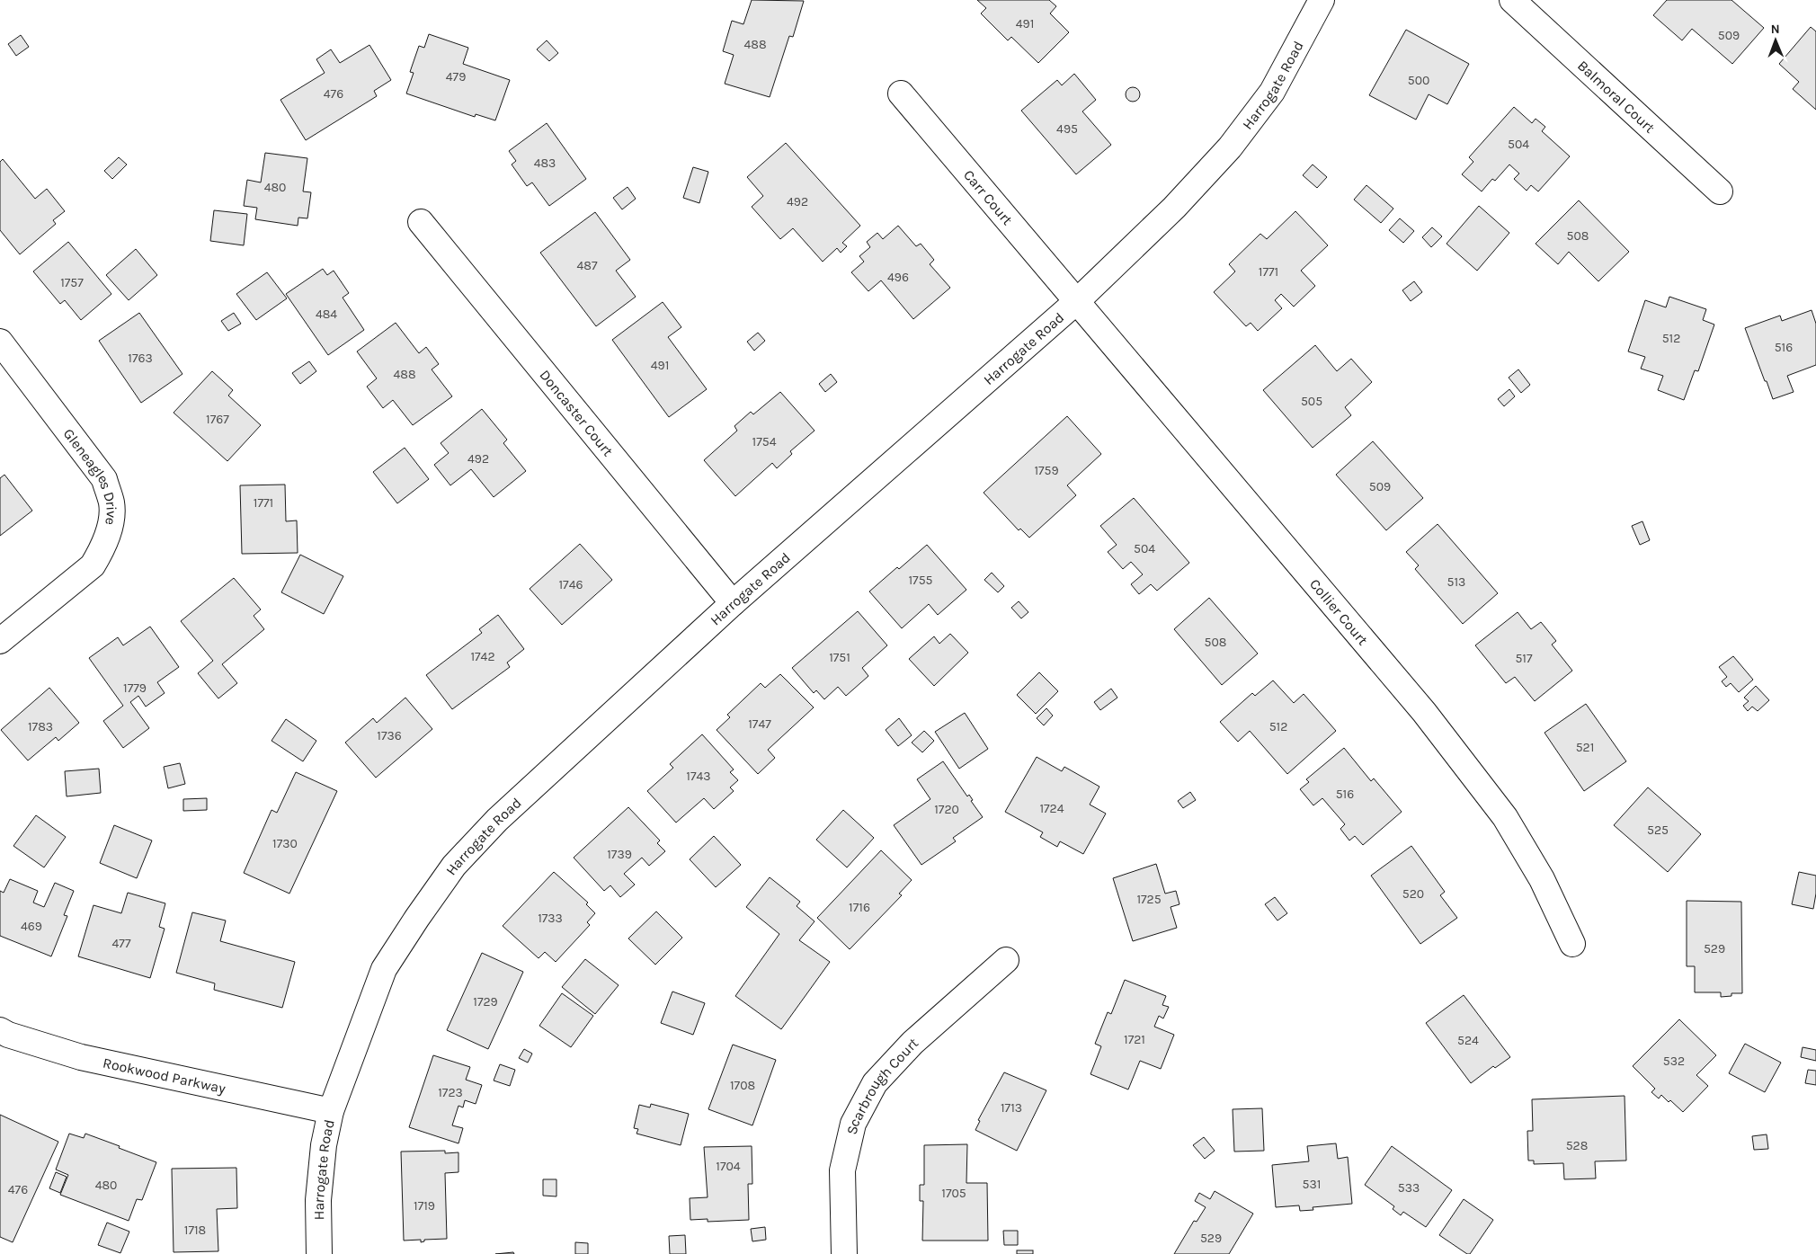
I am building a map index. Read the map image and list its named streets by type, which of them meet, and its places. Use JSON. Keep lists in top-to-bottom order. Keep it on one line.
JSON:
{"streets":{"street":["Harrogate Road","Balmoral Court","Carr Court","Doncaster Court","Gleneagles Drive","Collier Court","Rookwood Parkway","Scarbrough Court"]},"crossings":[["Harrogate Road","Carr Court"],["Harrogate Road","Doncaster Court"],["Harrogate Road","Collier Court"],["Harrogate Road","Rookwood Parkway"],["Carr Court","Collier Court"]],"house_numbers":["491","509","488","479","500","476","495","504","483","480","492","508","487","1771","496","1757","484","512","516","1763","491","488","505","1767","1754","492","1759","509","1771","504","1755","513","1746","508","1742","1751","517","1779","1747","1783","512","1736","521","1743","516","1724","1720","525","1730","1739","520","1725","1716","1733","469","477","529","1729","1721","524","532","1708","1723","1713","528","1704","531","480","533","476","1705","1719","1718","529"],"north":"top"}
